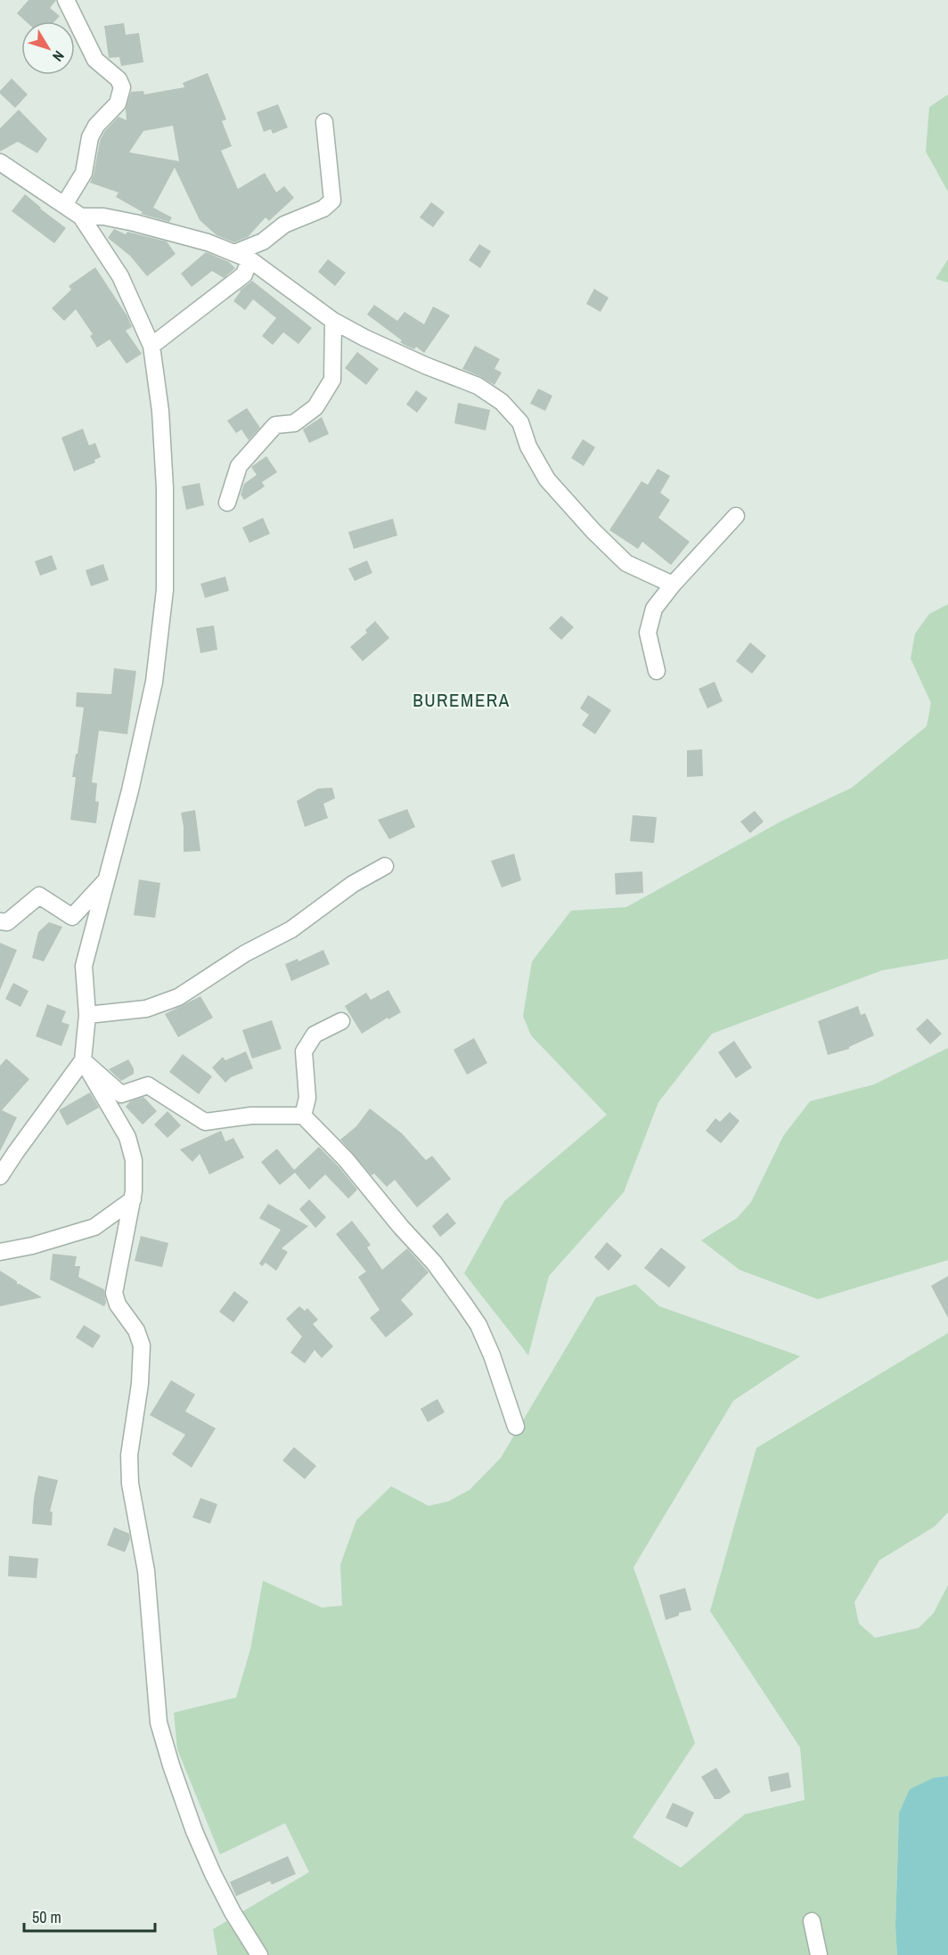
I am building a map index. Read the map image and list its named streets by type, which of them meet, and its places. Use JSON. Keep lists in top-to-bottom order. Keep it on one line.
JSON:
{"districts":["BUREMERA"],"scale_bar":"50 m","north":"bottom right"}
